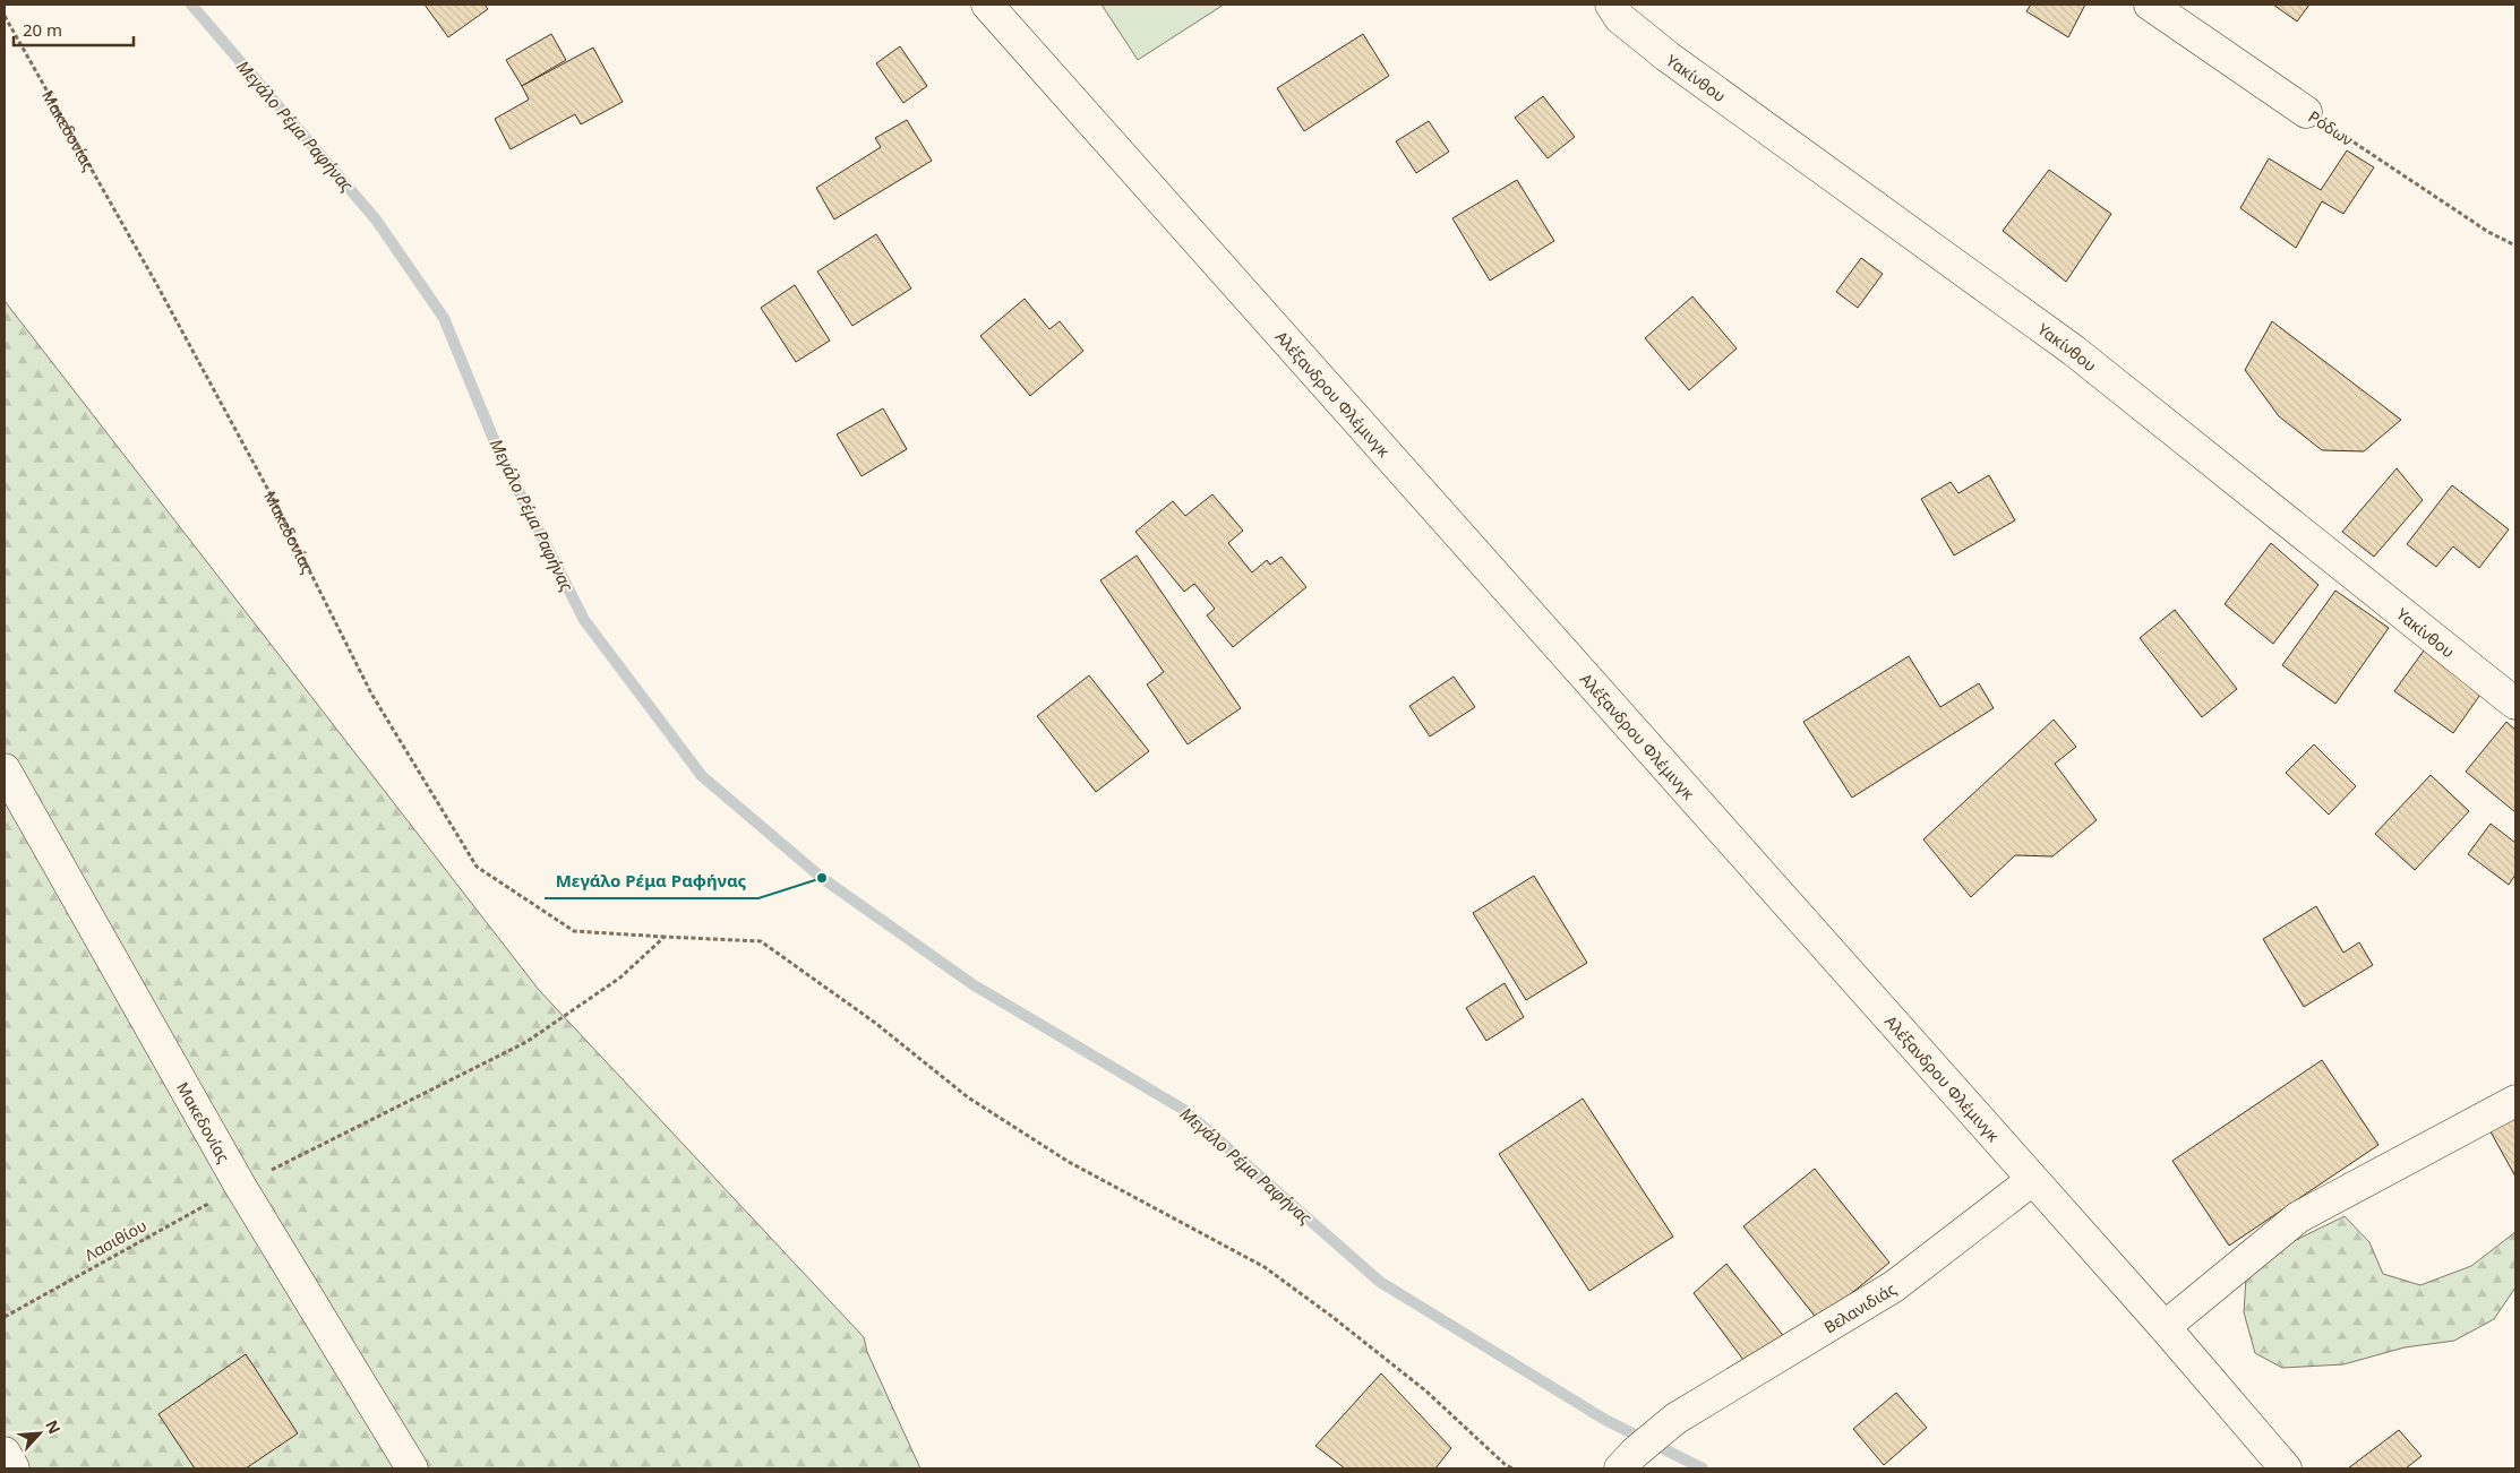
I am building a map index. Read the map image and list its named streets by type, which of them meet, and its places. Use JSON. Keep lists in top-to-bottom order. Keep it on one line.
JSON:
{"streets":{"street":["Υακίνθου","Ρόδων","Μακεδονίας","Αλέξανδρου Φλέμινγκ","Βελανιδιάς"],"path":["Λασιθίου"]},"crossings":[["Μακεδονίας","Λασιθίου"],["Αλέξανδρου Φλέμινγκ","Βελανιδιάς"]],"water":["Μεγάλο Ρέμα Ραφήνας"],"places":["Μεγάλο Ρέμα Ραφήνας"],"scale_bar":"20 m","north":"top right"}
